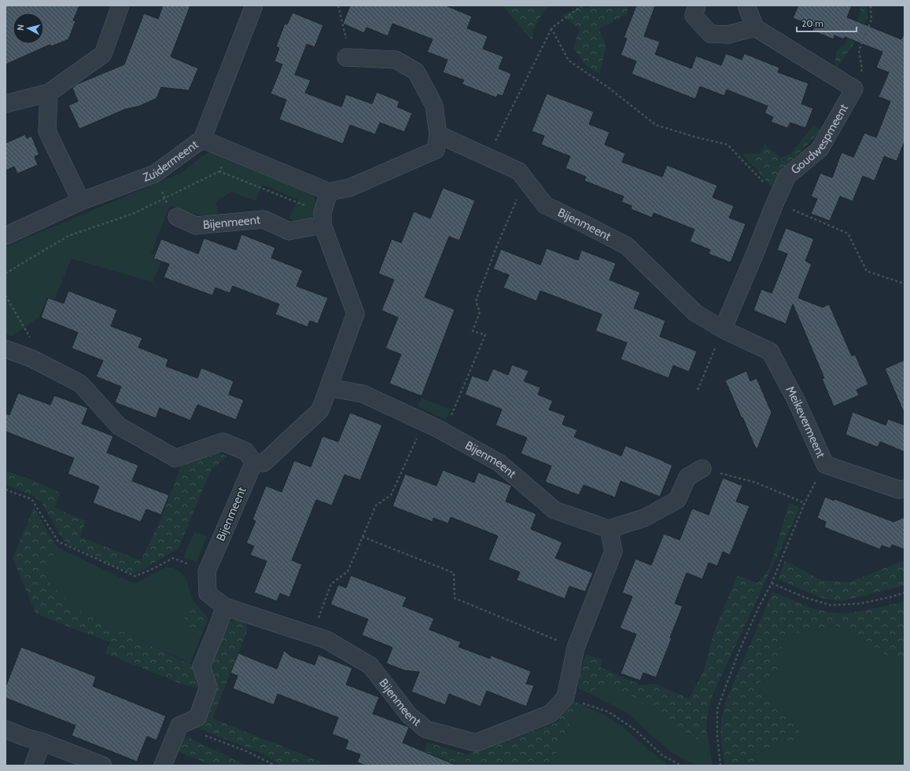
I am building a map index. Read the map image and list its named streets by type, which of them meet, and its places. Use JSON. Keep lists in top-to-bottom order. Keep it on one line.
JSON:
{"streets":{"street":["Goudwespmeent","Zuidermeent","Bijenmeent","Meikevermeent"]},"crossings":[["Goudwespmeent","Bijenmeent"],["Goudwespmeent","Meikevermeent"],["Bijenmeent","Meikevermeent"]],"scale_bar":"20 m","north":"left"}
